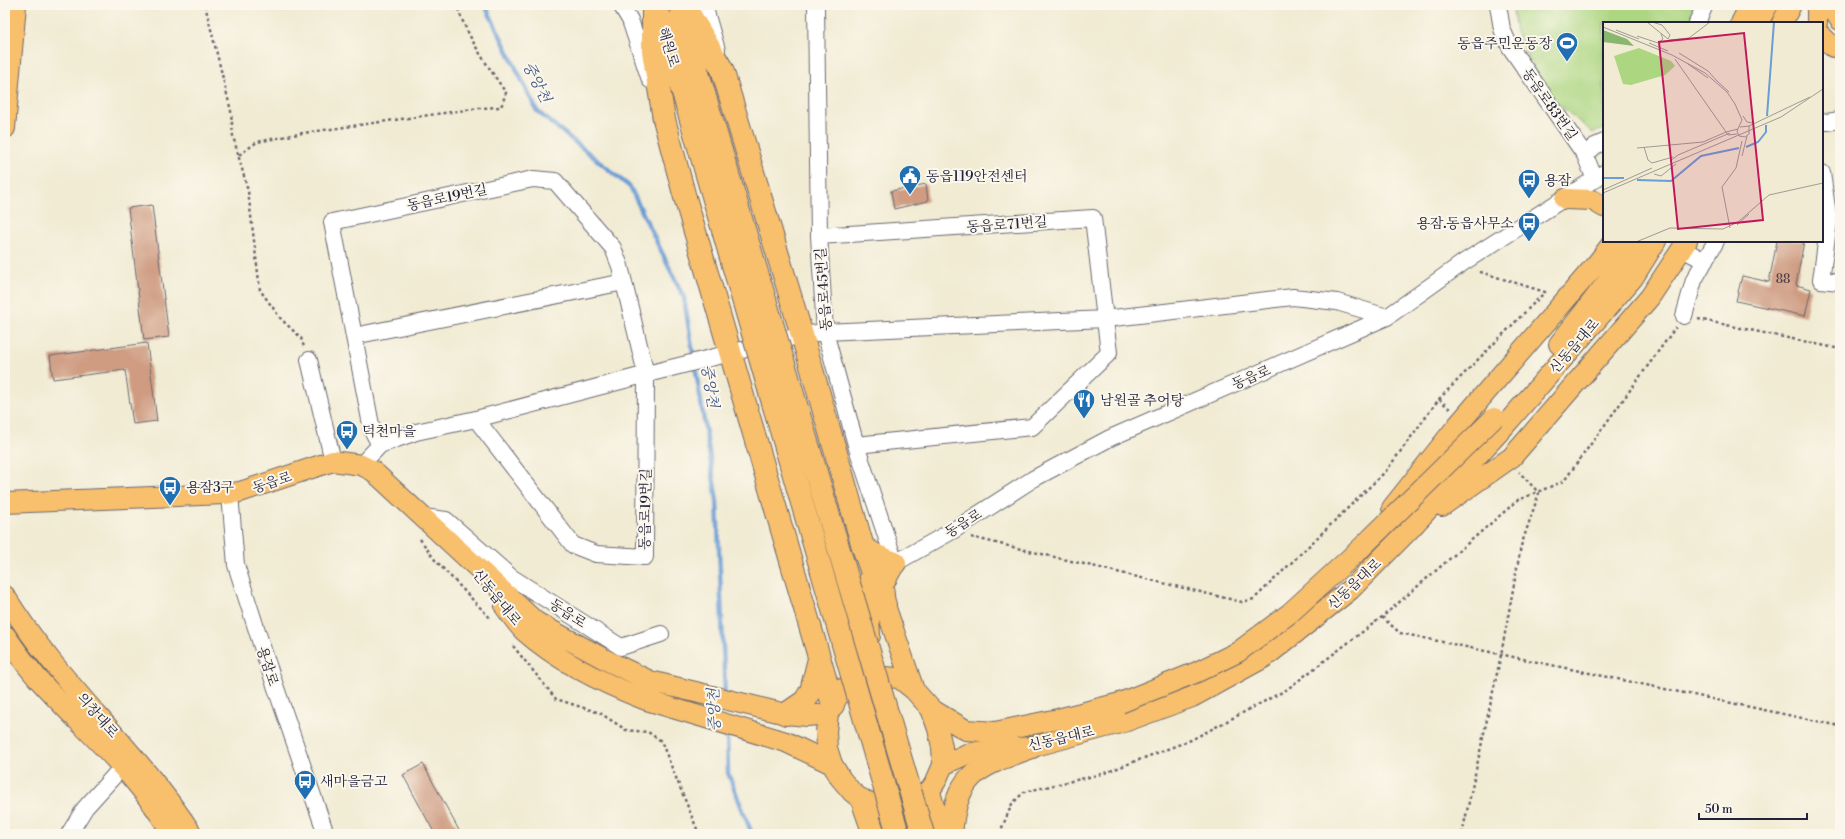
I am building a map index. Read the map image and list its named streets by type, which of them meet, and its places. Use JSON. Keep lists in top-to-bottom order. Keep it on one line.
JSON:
{"streets":{"highway":["해원로"],"main road":["신동읍대로","동읍로","의창대로"],"street":["동읍로83번길","동읍로19번길","동읍로71번길","동읍로45번길","용잠로"]},"crossings":[["동읍로83번길","동읍로"],["동읍로71번길","동읍로45번길"],["동읍로45번길","동읍로"],["신동읍대로","동읍로"],["동읍로","용잠로"]],"water":["중앙천"],"places":{"sports":["동읍주민운동장"],"public building":["동읍119안전센터"],"bus stop":["용잠","용잠.동읍사무소","덕천마을","용잠3구","새마을금고"],"restaurant":["남원골 추어탕"]},"house_numbers":["88"],"scale_bar":"50 m"}
